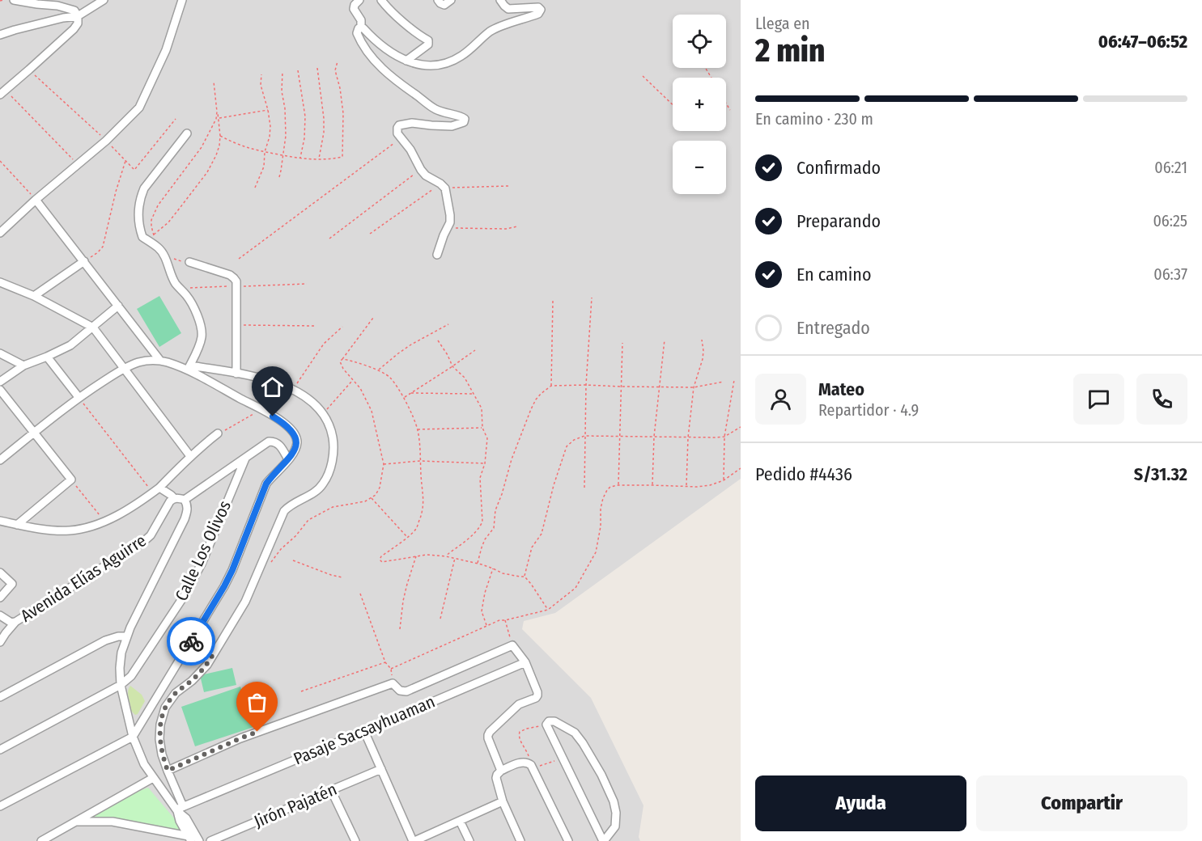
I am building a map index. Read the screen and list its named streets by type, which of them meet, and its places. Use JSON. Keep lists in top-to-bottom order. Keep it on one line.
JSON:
{"streets":{"street":["Calle Los Olivos","Avenida Elías Aguirre","Pasaje Sacsayhuaman","Jirón Pajatén"]},"page":{"heading":["2 min","Llega en","06:47–06:52"],"panel":["Mateo","Repartidor · 4.9","Pedido #4436","S/31.32"],"map_buttons":["+","−"],"bar":"En camino · 230 m","list":[["Confirmado","06:21"],["Preparando","06:25"],["En camino","06:37"],"Entregado"],"buttons":["Ayuda","Compartir"]}}
